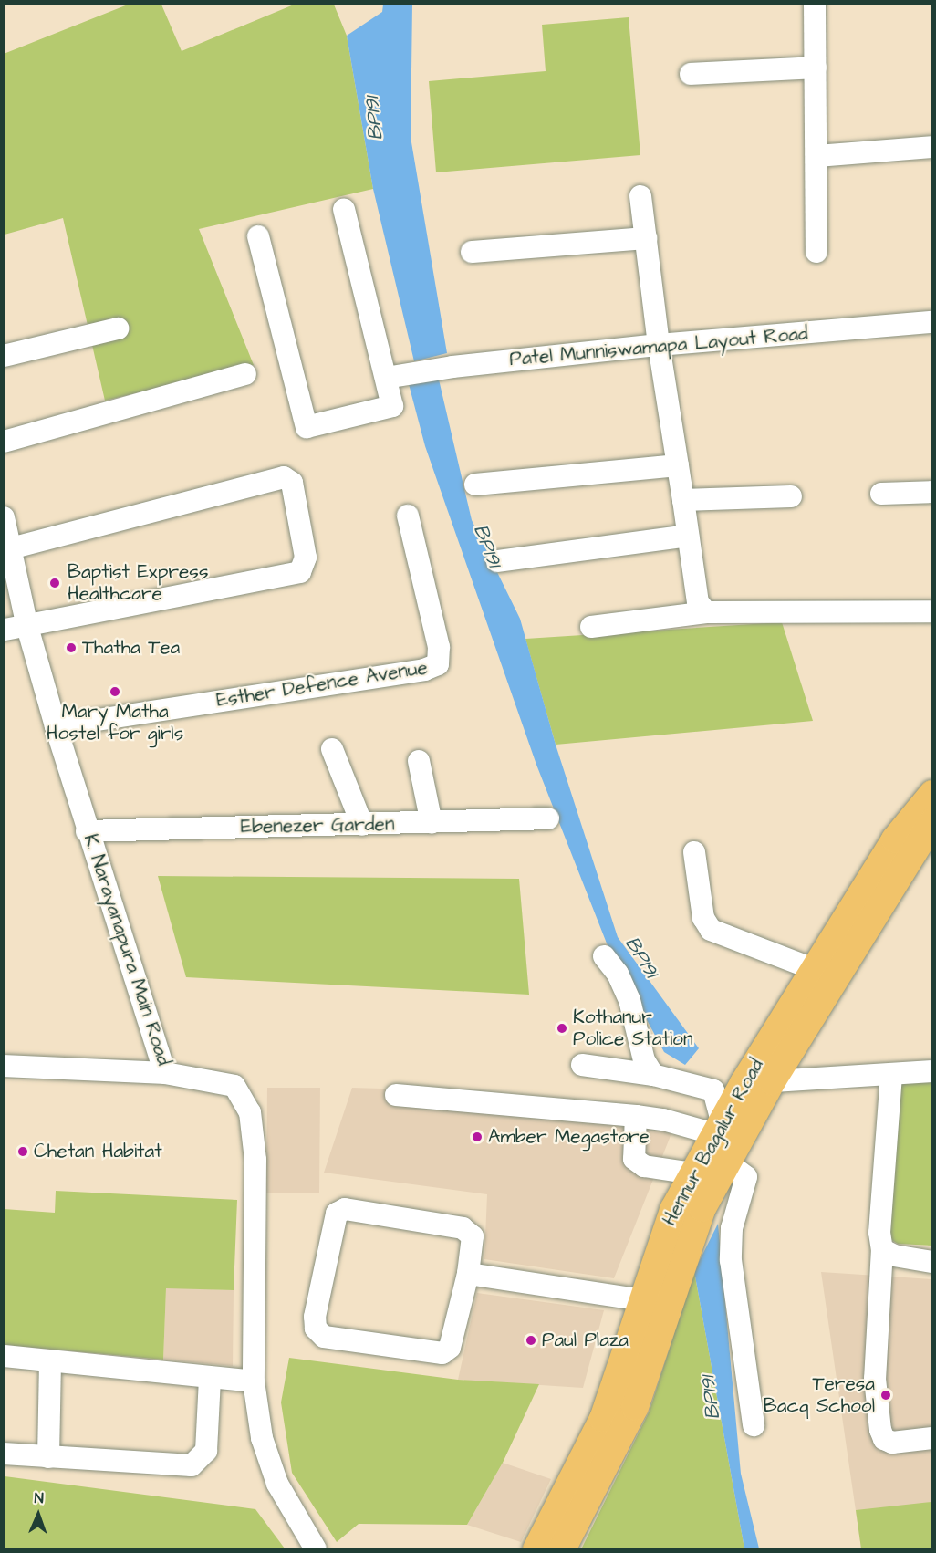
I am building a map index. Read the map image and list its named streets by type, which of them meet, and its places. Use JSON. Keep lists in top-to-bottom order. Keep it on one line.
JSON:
{"streets":{"main road":["Hennur Bagalur Road"],"street":["Patel Munniswamapa Layout Road","Esther Defence Avenue","Ebenezer Garden","K. Narayanapura Main Road"]},"crossings":[["Esther Defence Avenue","K. Narayanapura Main Road"],["Ebenezer Garden","K. Narayanapura Main Road"]],"water":["BP191"],"places":["Baptist Express Healthcare","Thatha Tea","Mary Matha Hostel for girls","Kothanur Police Station","Amber Megastore","Chetan Habitat","Paul Plaza","Teresa Bacq School"],"north":"top"}
